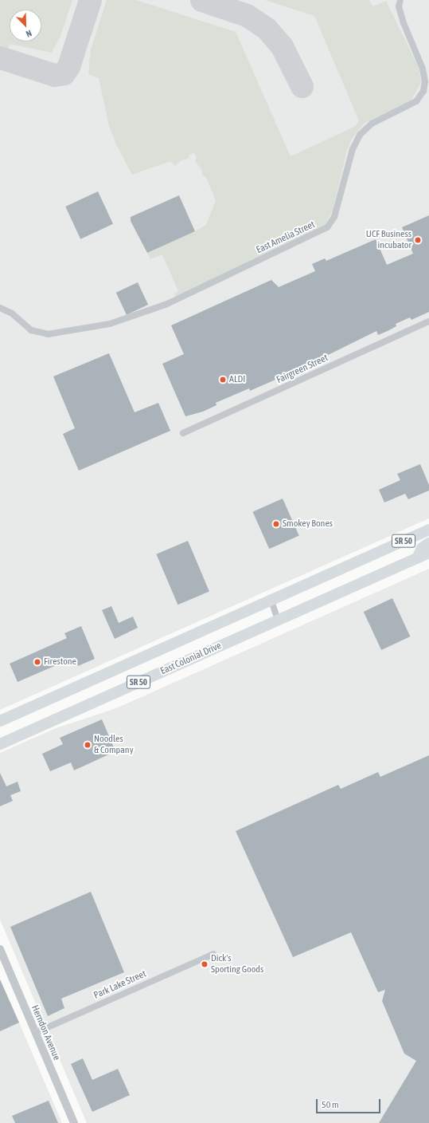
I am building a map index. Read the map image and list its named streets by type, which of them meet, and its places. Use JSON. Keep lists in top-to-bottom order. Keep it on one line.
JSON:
{"streets":{"highway":["SR 50","East Colonial Drive"],"street":["East Amelia Street","Fairgreen Street","Park Lake Street","Herndon Avenue"]},"crossings":[["Park Lake Street","Herndon Avenue"]],"places":["UCF Business incubator","ALDI","Smokey Bones","Firestone","Noodles & Company","Dick's Sporting Goods"],"scale_bar":"50 m","north":"bottom right"}
